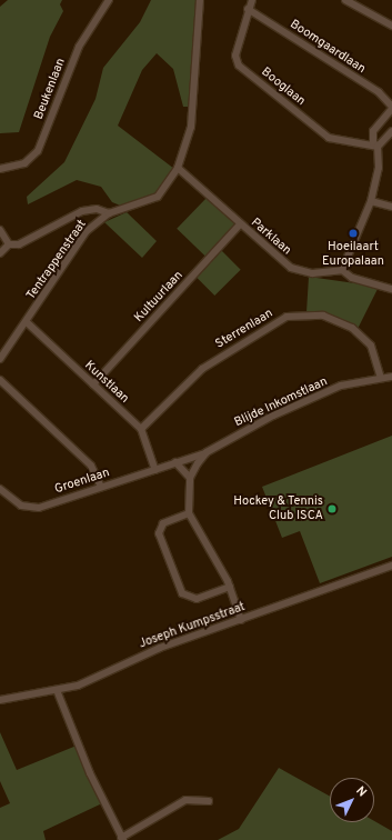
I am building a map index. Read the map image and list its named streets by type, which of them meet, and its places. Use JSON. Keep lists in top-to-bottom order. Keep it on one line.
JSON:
{"streets":{"street":["Boomgaardlaan","Booglaan","Beukenlaan","Parklaan","Tentrappenstraat","Kultuurlaan","Sterrenlaan","Kunstlaan","Blijde Inkomstlaan","Groenlaan","Joseph Kumpsstraat"]},"crossings":[["Boomgaardlaan","Booglaan"],["Parklaan","Tentrappenstraat"],["Parklaan","Kultuurlaan"],["Tentrappenstraat","Kunstlaan"],["Kultuurlaan","Kunstlaan"],["Sterrenlaan","Kunstlaan"],["Sterrenlaan","Blijde Inkomstlaan"],["Kunstlaan","Groenlaan"],["Blijde Inkomstlaan","Groenlaan"]],"places":["Hoeilaart Europalaan","Hockey & Tennis Club ISCA"],"north":"top right"}
